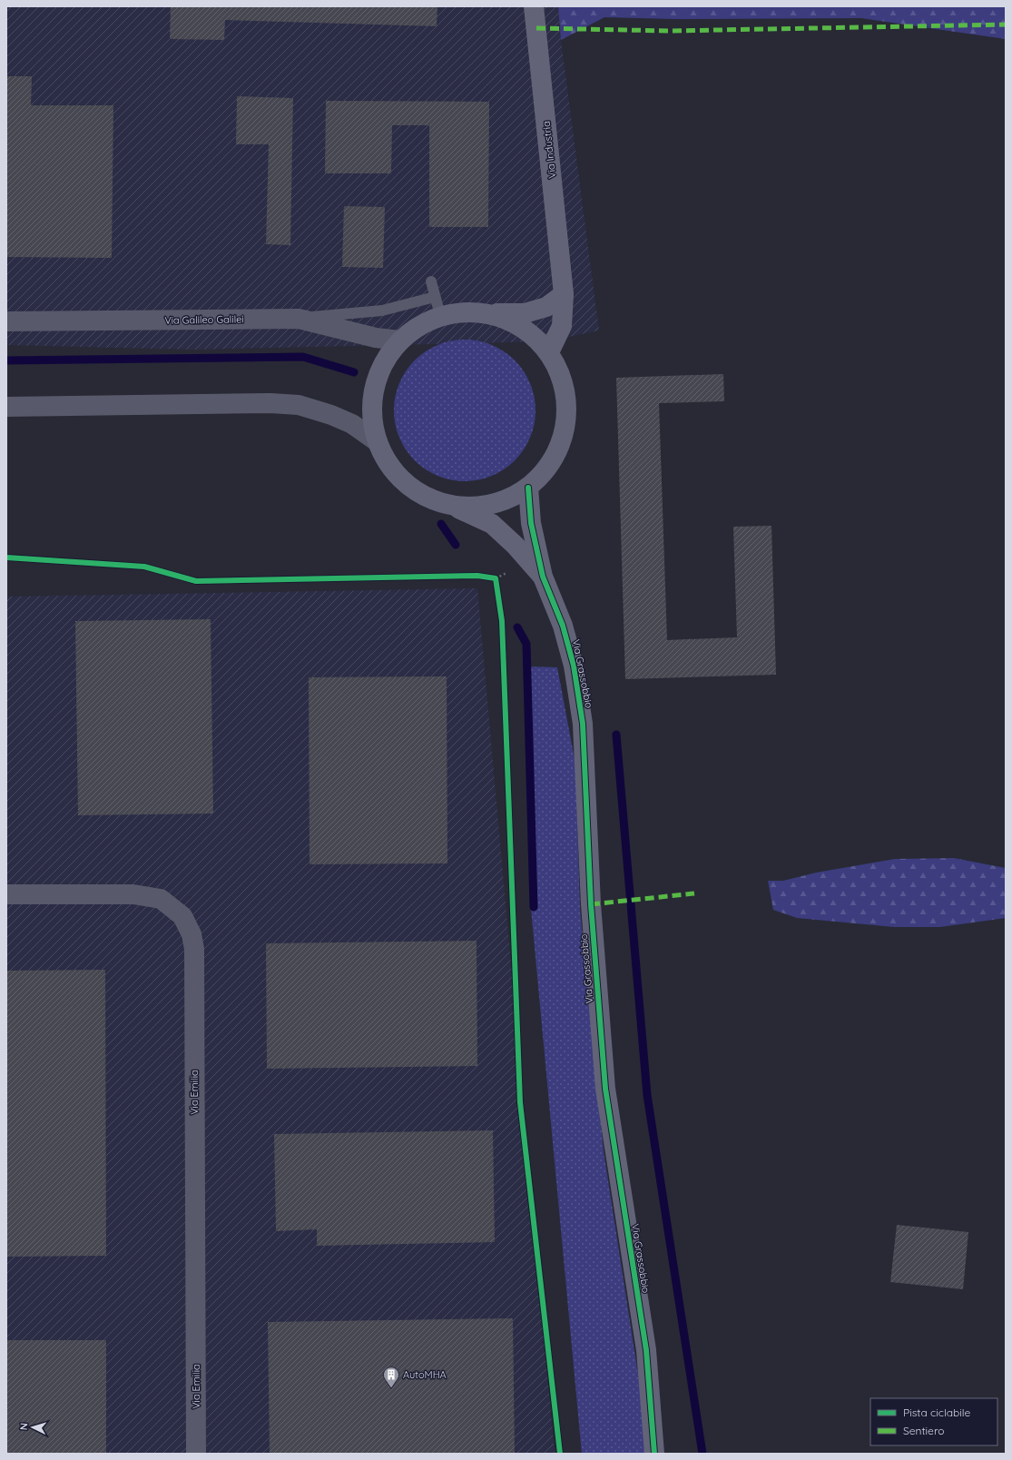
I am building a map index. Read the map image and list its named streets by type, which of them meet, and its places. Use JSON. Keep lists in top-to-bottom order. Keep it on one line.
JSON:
{"streets":{"street":["Via Industria","Via Galileo Galilei","Via Grassobbio","Via Emilia"]},"places":{"building":["AutoMHA"]},"legend":["Pista ciclabile","Sentiero"],"north":"left"}
